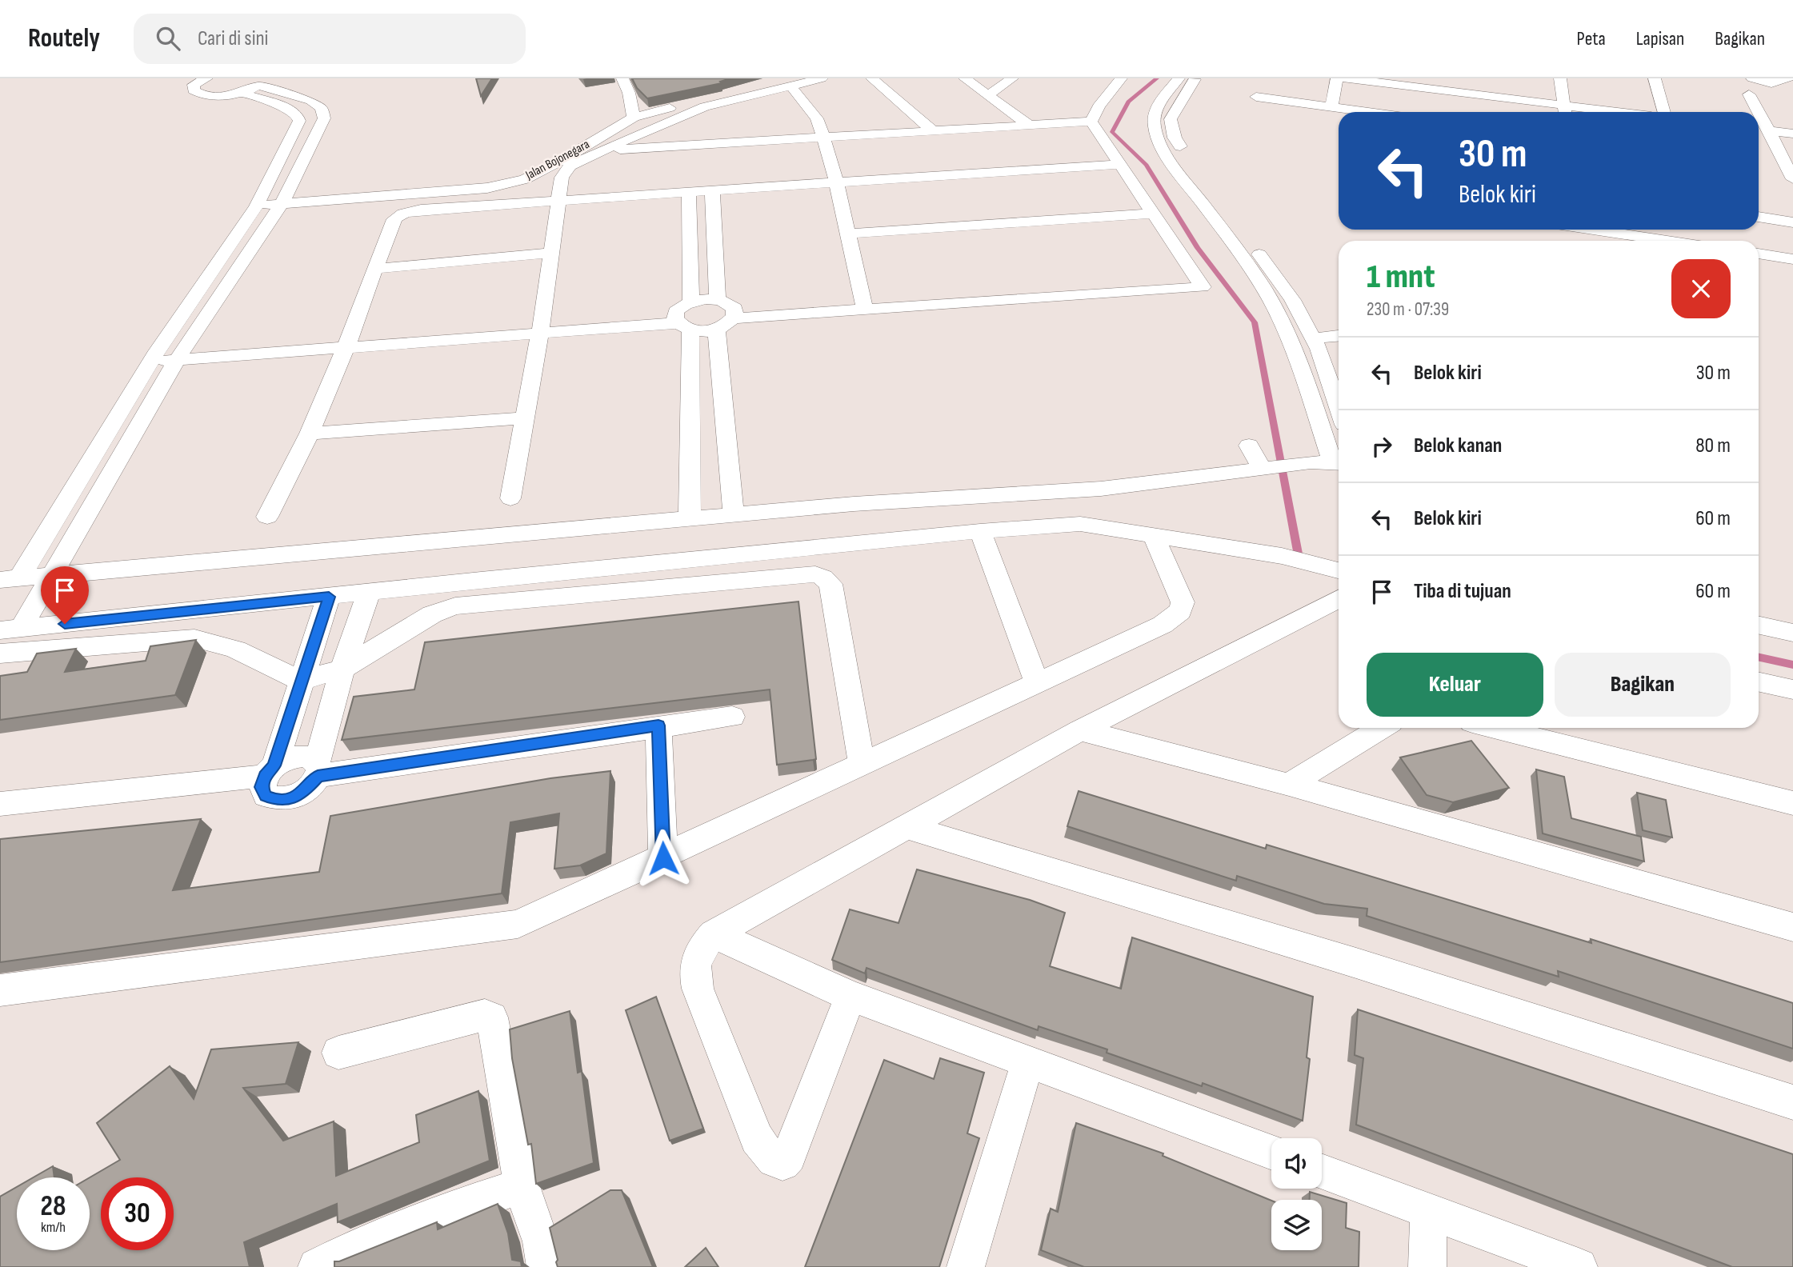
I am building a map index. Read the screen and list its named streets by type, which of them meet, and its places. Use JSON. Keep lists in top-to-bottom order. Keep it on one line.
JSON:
{"streets":{"street":["Jalan Bojonegara"]},"page":{"header":"Routely","search":"Cari di sini","nav":["Peta","Lapisan","Bagikan"],"turn":["30 m","Belok kiri"],"heading":["1 mnt","230 m · 07:39"],"list":[{"name":"Belok kiri","value":"30 m"},{"name":"Belok kanan","value":"80 m"},{"name":"Belok kiri","value":"60 m"},{"name":"Tiba di tujuan","value":"60 m"}],"buttons":["Keluar","Bagikan"],"speed":"28 km/h","limit":"30"}}
